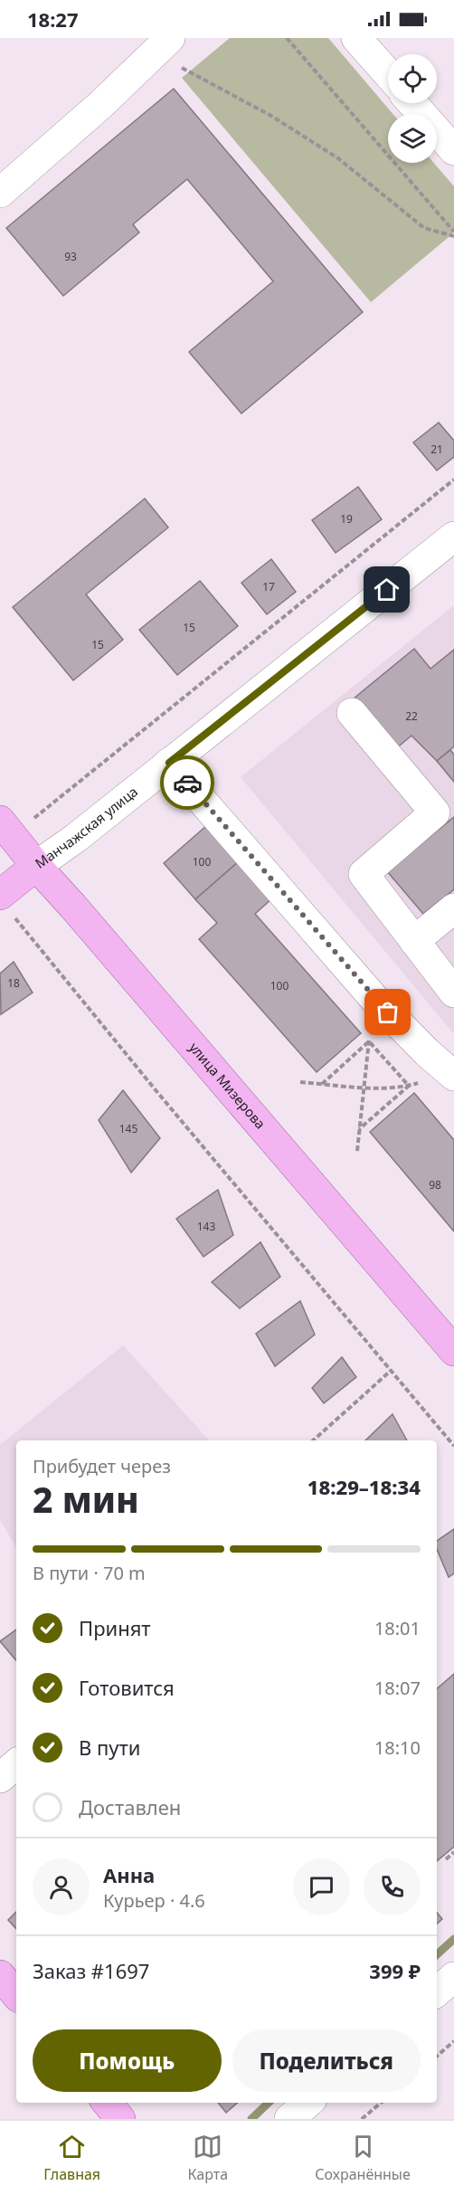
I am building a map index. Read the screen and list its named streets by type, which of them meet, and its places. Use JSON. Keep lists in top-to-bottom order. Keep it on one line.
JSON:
{"streets":{"main road":["Манчажская улица","улица Мизерова"]},"crossings":[["Манчажская улица","улица Мизерова"]],"house_numbers":["93","21","19","17","15","15","22","100","18","100","145","98","143"],"page":{"status":"18:27","heading":["2 мин","Прибудет через","18:29–18:34"],"panel":["Анна","Курьер · 4.6","Заказ #1697","399 ₽"],"bar":"В пути · 70 m","list":[["Принят","18:01"],["Готовится","18:07"],["В пути","18:10"],"Доставлен"],"buttons":["Помощь","Поделиться"],"tabs":["Главная","Карта","Сохранённые"]}}
